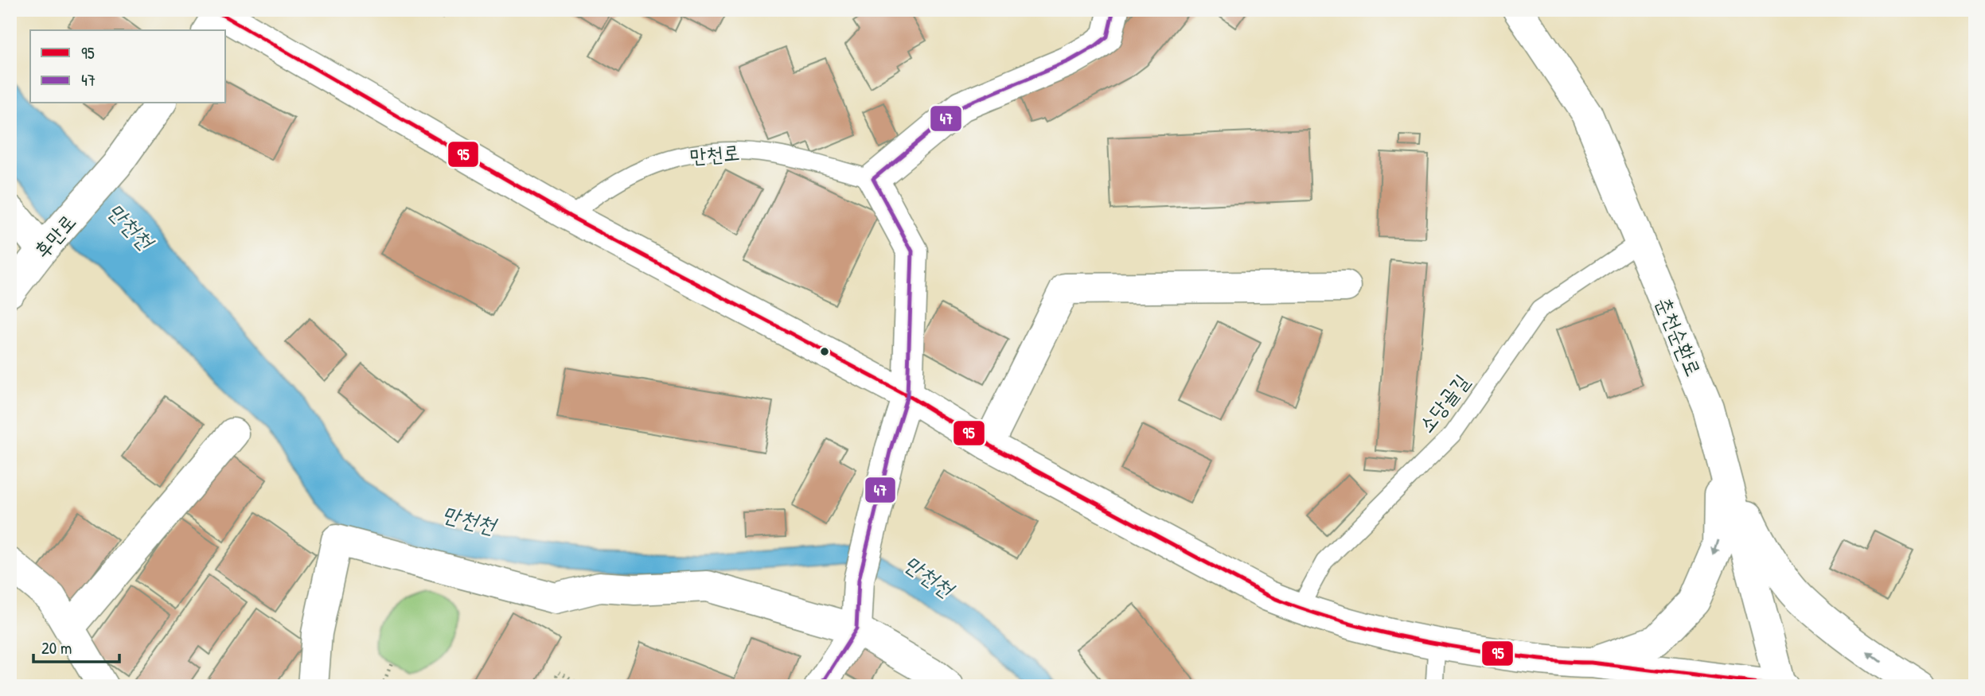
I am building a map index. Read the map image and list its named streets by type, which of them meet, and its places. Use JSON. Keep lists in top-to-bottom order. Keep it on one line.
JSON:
{"streets":{"street":["후만로","춘천순환로"],"lane":["만천로","소당골길"]},"crossings":[["춘천순환로","소당골길"]],"water":["만천천"],"lines":["transit line 95","transit line 47"],"legend":["95","47"],"scale_bar":"20 m"}
